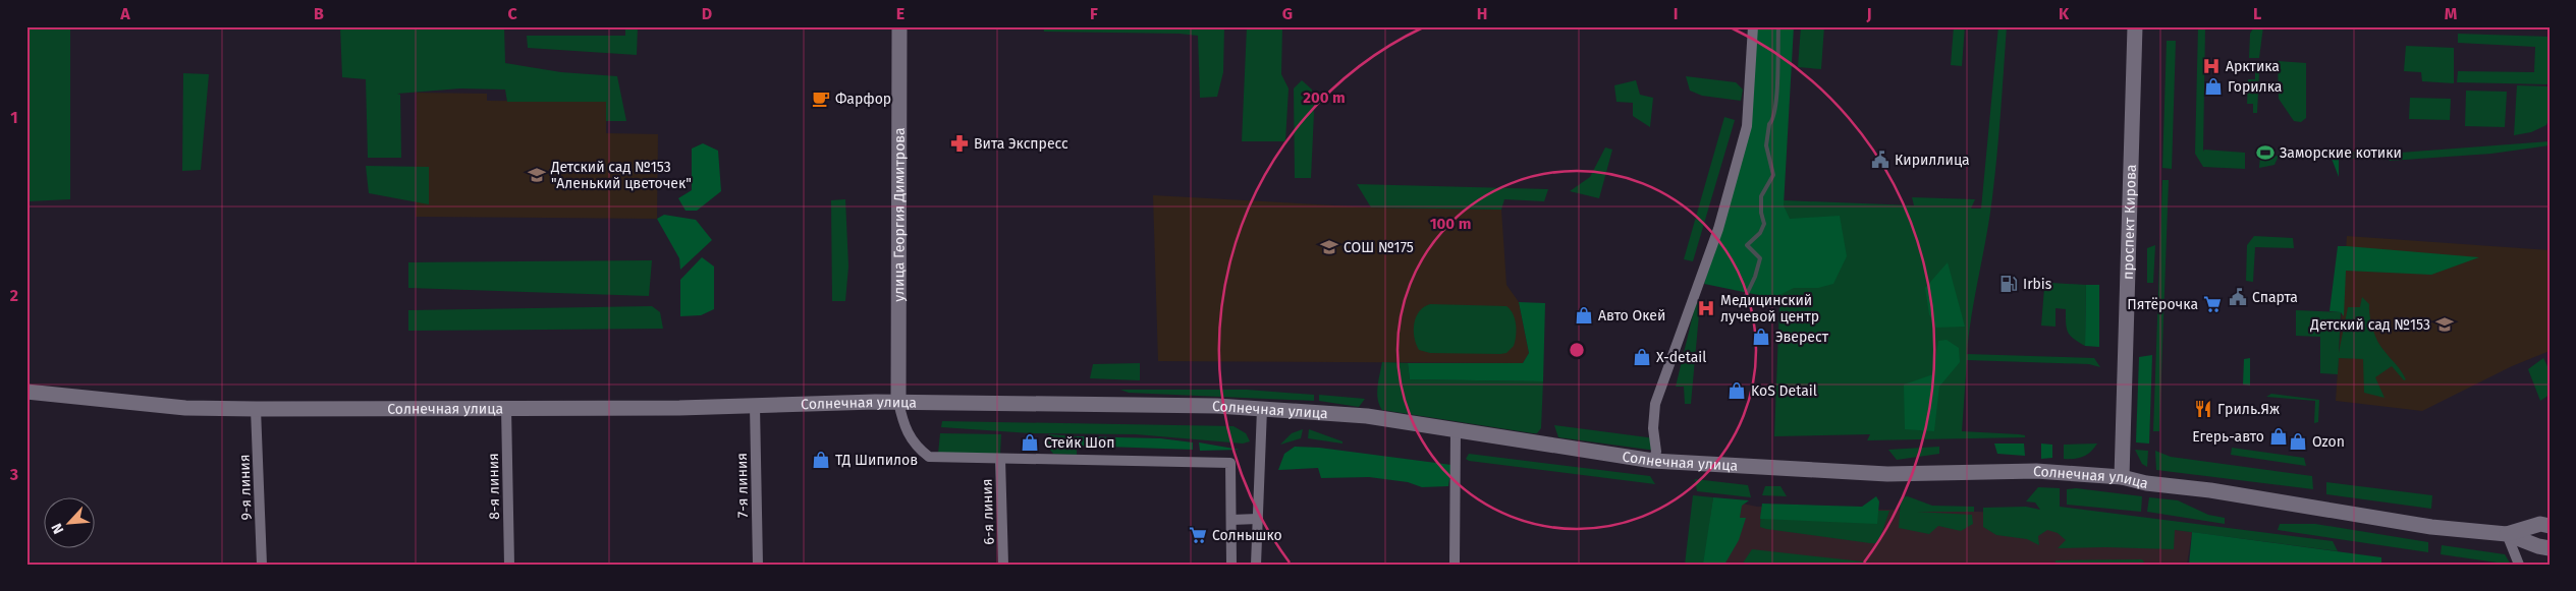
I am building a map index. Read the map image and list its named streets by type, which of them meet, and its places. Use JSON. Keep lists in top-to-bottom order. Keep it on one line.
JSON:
{"streets":{"main road":["улица Георгия Димитрова","проспект Кирова","Солнечная улица"],"street":["7-я линия","8-я линия","9-я линия","6-я линия"]},"crossings":[["улица Георгия Димитрова","Солнечная улица"],["проспект Кирова","Солнечная улица"],["Солнечная улица","7-я линия"],["Солнечная улица","8-я линия"],["Солнечная улица","9-я линия"]],"places":{"hospital":["Арктика","Медицинский лучевой центр"],"shop":["Горилка","Авто Окей","Эверест","X-detail","KoS Detail","Егерь-авто","Ozon","Стейк Шоп","ТД Шипилов"],"cafe":["Фарфор"],"pharmacy":["Вита Экспресс"],"sports":["Заморские котики"],"public building":["Кириллица","Спарта"],"school or university":["Детский сад №153 \"Аленький цветочек\"","СОШ №175","Детский сад №153"],"fuel station":["Irbis"],"supermarket":["Пятёрочка","Солнышко"],"restaurant":["Гриль.Яж"]},"north":"bottom left","grid":{"columns":["A","B","C","D","E","F","G","H","I","J","K","L","M"],"rows":["1","2","3"]},"rings":["200 m","100 m"]}
